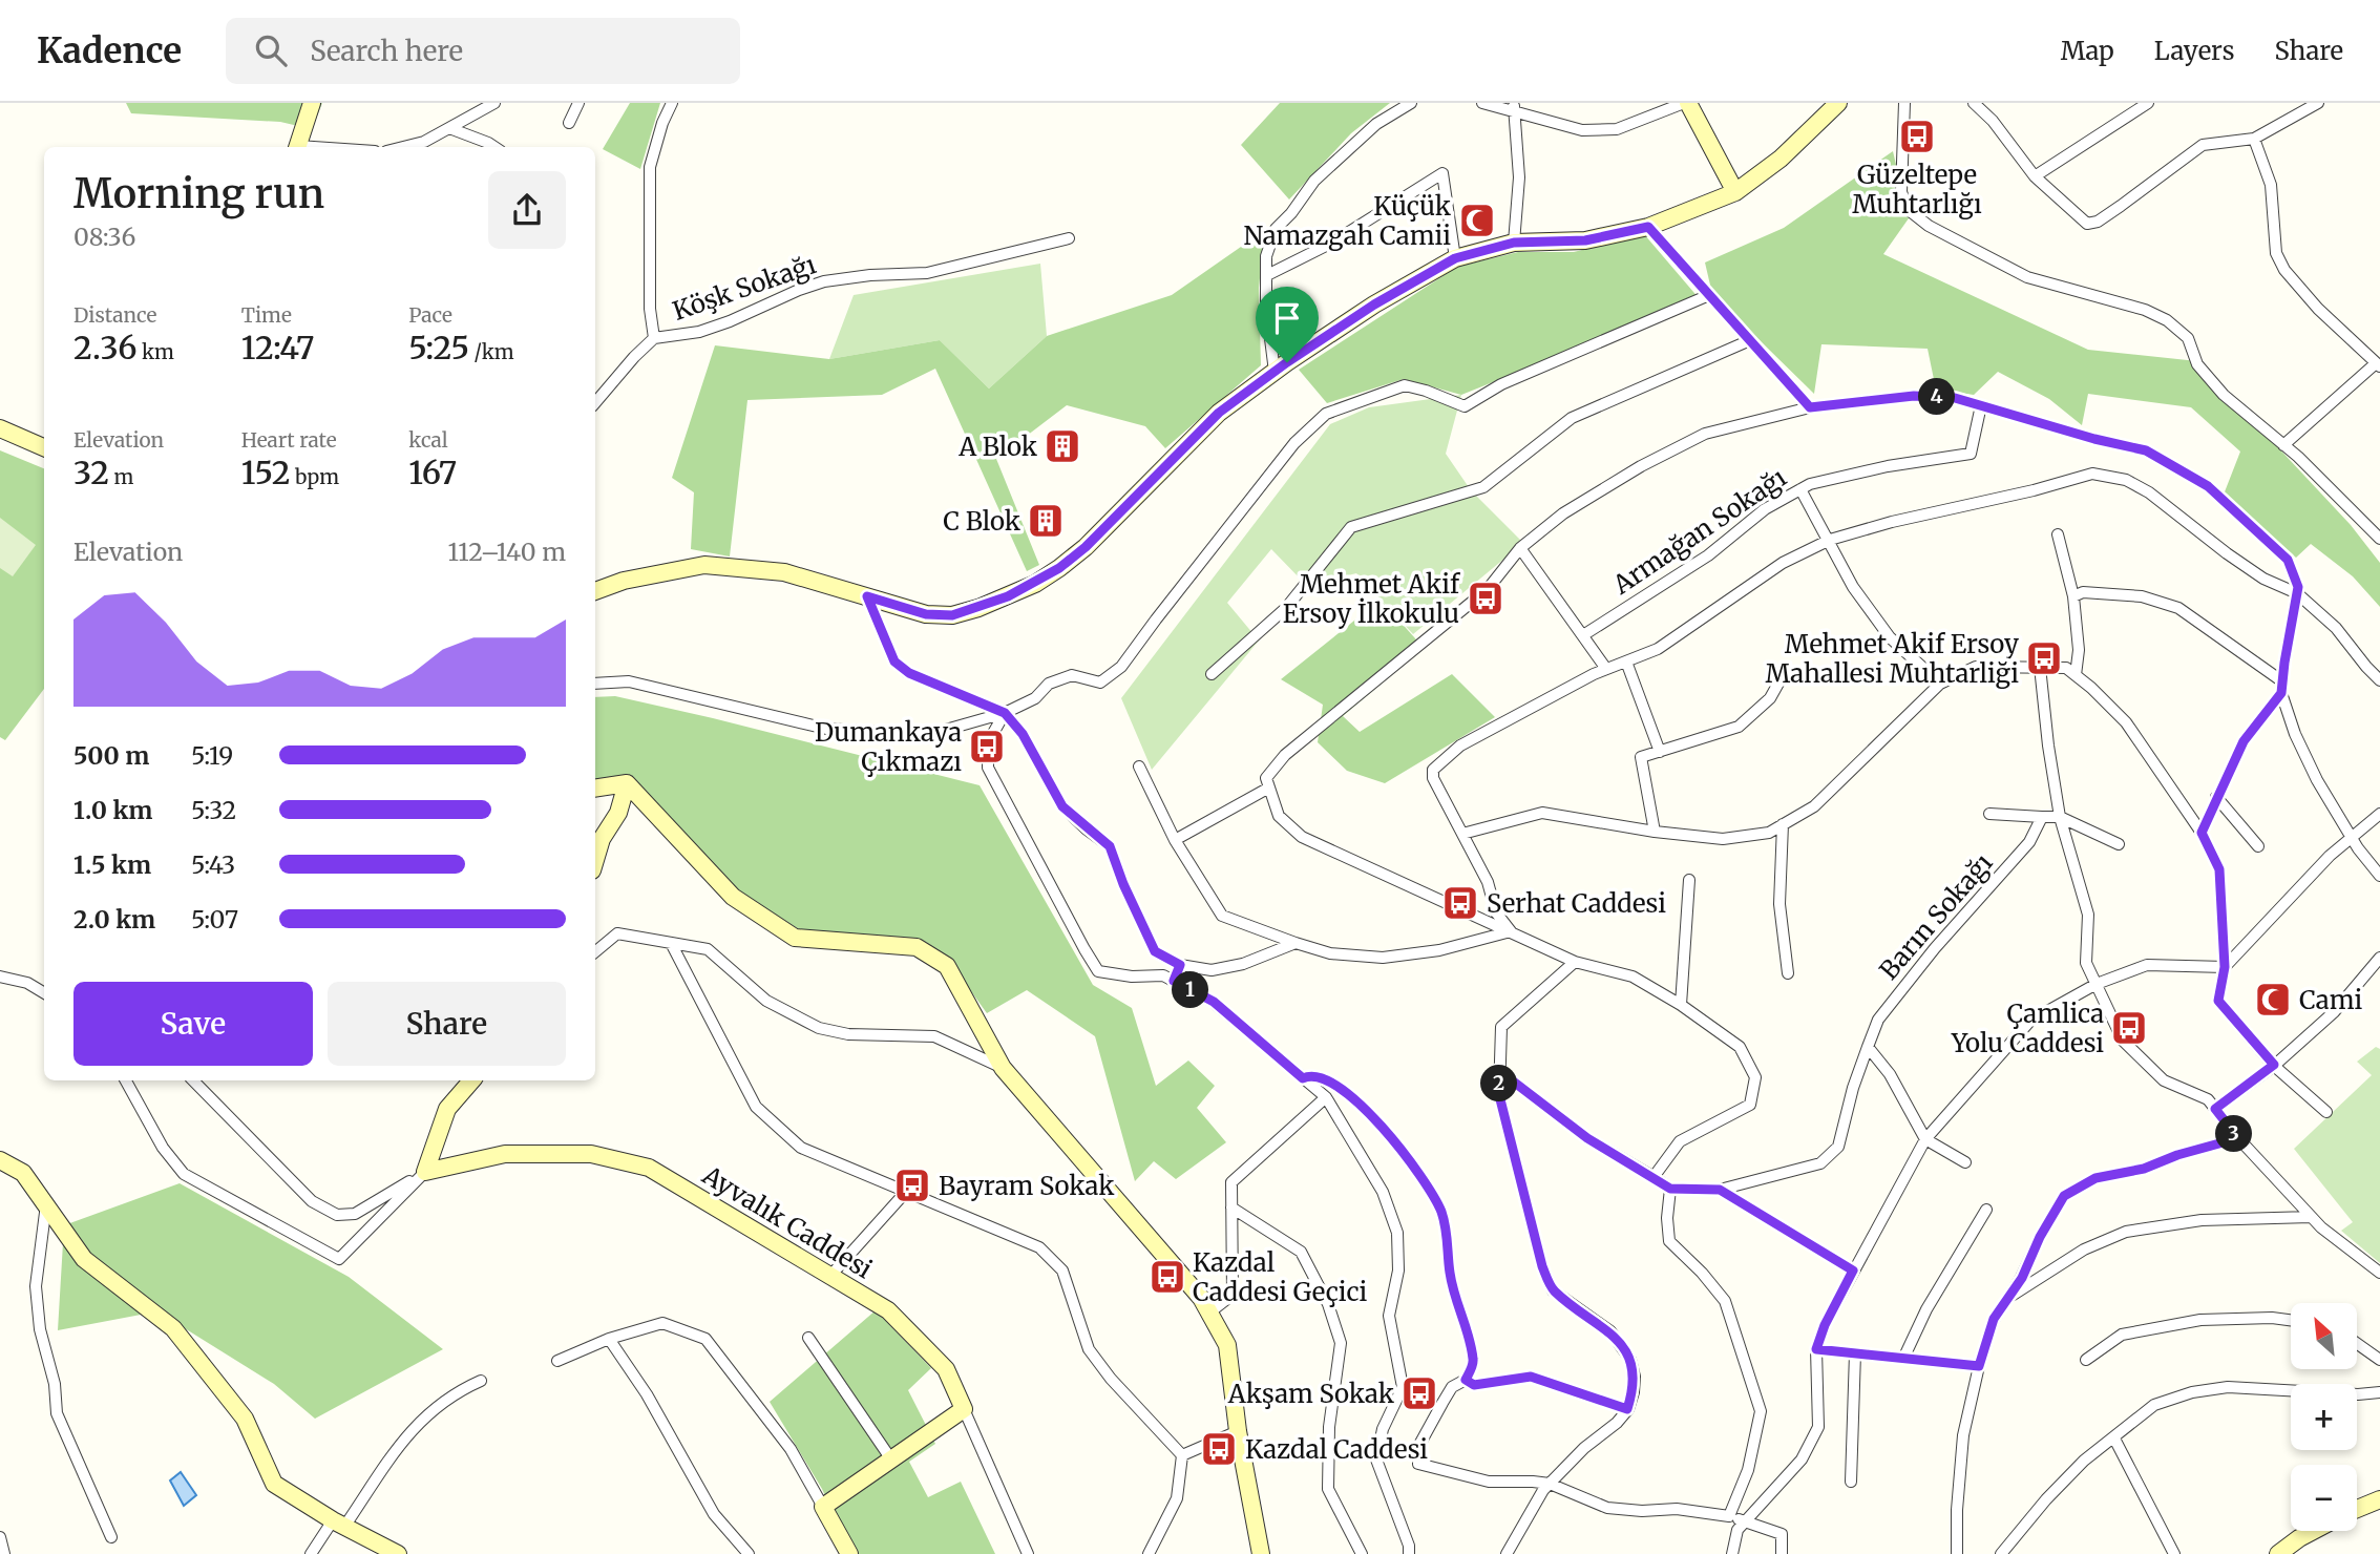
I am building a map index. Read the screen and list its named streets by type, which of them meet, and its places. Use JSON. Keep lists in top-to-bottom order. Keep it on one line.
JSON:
{"streets":{"street":["Köşk Sokağı","Armağan Sokağı","Barın Sokağı","Ayvalık Caddesi"]},"places":{"bus stop":["Güzeltepe Muhtarlığı","Mehmet Akif Ersoy İlkokulu","Mehmet Akif Ersoy Mahallesi Muhtarliği","Dumankaya Çıkmazı","Serhat Caddesi","Çamlica Yolu Caddesi","Bayram Sokak","Kazdal Caddesi Geçici","Akşam Sokak","Kazdal Caddesi"],"mosque":["Küçük Namazgah Camii","Cami"],"building":["A Blok","C Blok"]},"north":"top left","page":{"header":"Kadence","search":"Search here","nav":["Map","Layers","Share"],"heading":["Morning run","08:36"],"stats":[["Distance","2.36 km"],["Time","12:47"],["Pace","5:25 /km"],["Elevation","32 m"],["Heart rate","152 bpm"],["kcal","167"]],"pins":["4","1","2","3"],"chart":["Elevation","112–140 m"],"list":[{"name":"500 m","note":"5:19"},{"name":"1.0 km","note":"5:32"},{"name":"1.5 km","note":"5:43"},{"name":"2.0 km","note":"5:07"}],"buttons":["Save","Share"],"map_buttons":["+","−"]}}
